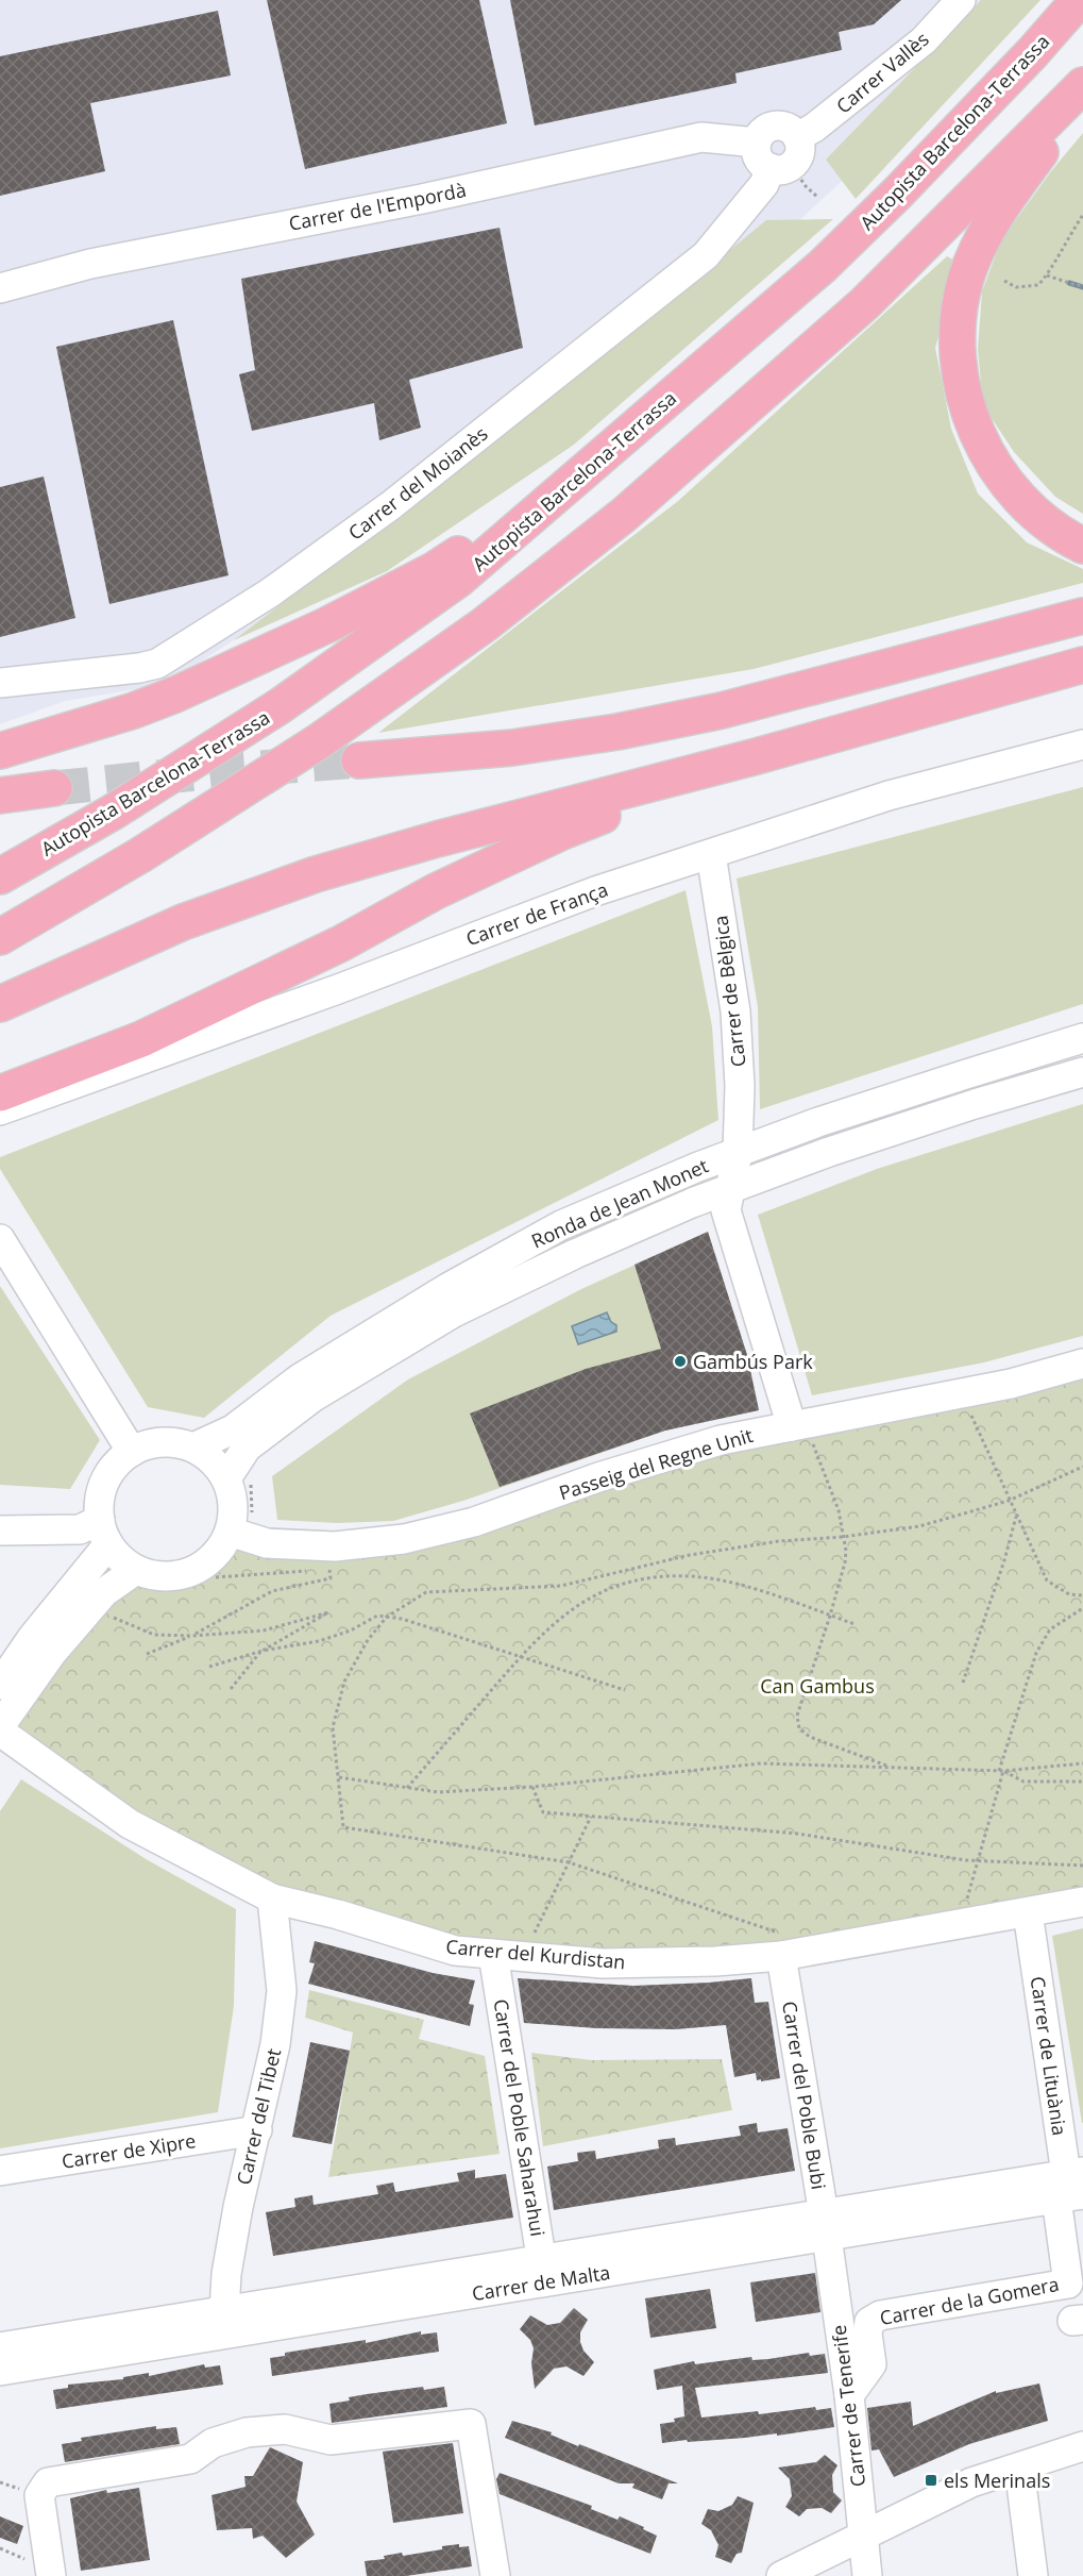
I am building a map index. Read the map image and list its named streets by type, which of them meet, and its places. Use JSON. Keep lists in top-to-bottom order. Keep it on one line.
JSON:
{"streets":{"highway":["Autopista Barcelona-Terrassa"],"street":["Carrer Vallès","Carrer de l'Empordà","Carrer del Moianès","Carrer de França","Carrer de Bèlgica","Ronda de Jean Monet","Passeig del Regne Unit","Carrer del Kurdistan","Carrer de Lituània","Carrer del Poble Bubi","Carrer del Tibet","Carrer del Poble Saharahui","Carrer de Xipre","Carrer de Malta","Carrer de la Gomera","Carrer de Tenerife"]},"crossings":[["Carrer Vallès","Carrer de l'Empordà"],["Carrer Vallès","Carrer del Moianès"],["Carrer de l'Empordà","Carrer del Moianès"],["Carrer de França","Carrer de Bèlgica"],["Carrer de Bèlgica","Ronda de Jean Monet"],["Carrer de Bèlgica","Passeig del Regne Unit"],["Ronda de Jean Monet","Passeig del Regne Unit"],["Carrer del Kurdistan","Carrer de Lituània"],["Carrer del Kurdistan","Carrer del Poble Bubi"],["Carrer del Kurdistan","Carrer del Tibet"],["Carrer del Kurdistan","Carrer del Poble Saharahui"],["Carrer de Lituània","Carrer de Malta"],["Carrer de Lituània","Carrer de la Gomera"],["Carrer del Poble Bubi","Carrer de Malta"],["Carrer del Poble Bubi","Carrer de Tenerife"],["Carrer del Tibet","Carrer de Xipre"],["Carrer del Tibet","Carrer de Malta"],["Carrer del Poble Saharahui","Carrer de Malta"],["Carrer de Malta","Carrer de la Gomera"],["Carrer de Malta","Carrer de Tenerife"],["Carrer de la Gomera","Carrer de Tenerife"]],"parks":["Can Gambus"],"places":{"other":["Gambús Park"],"transit":["els Merinals"]}}
